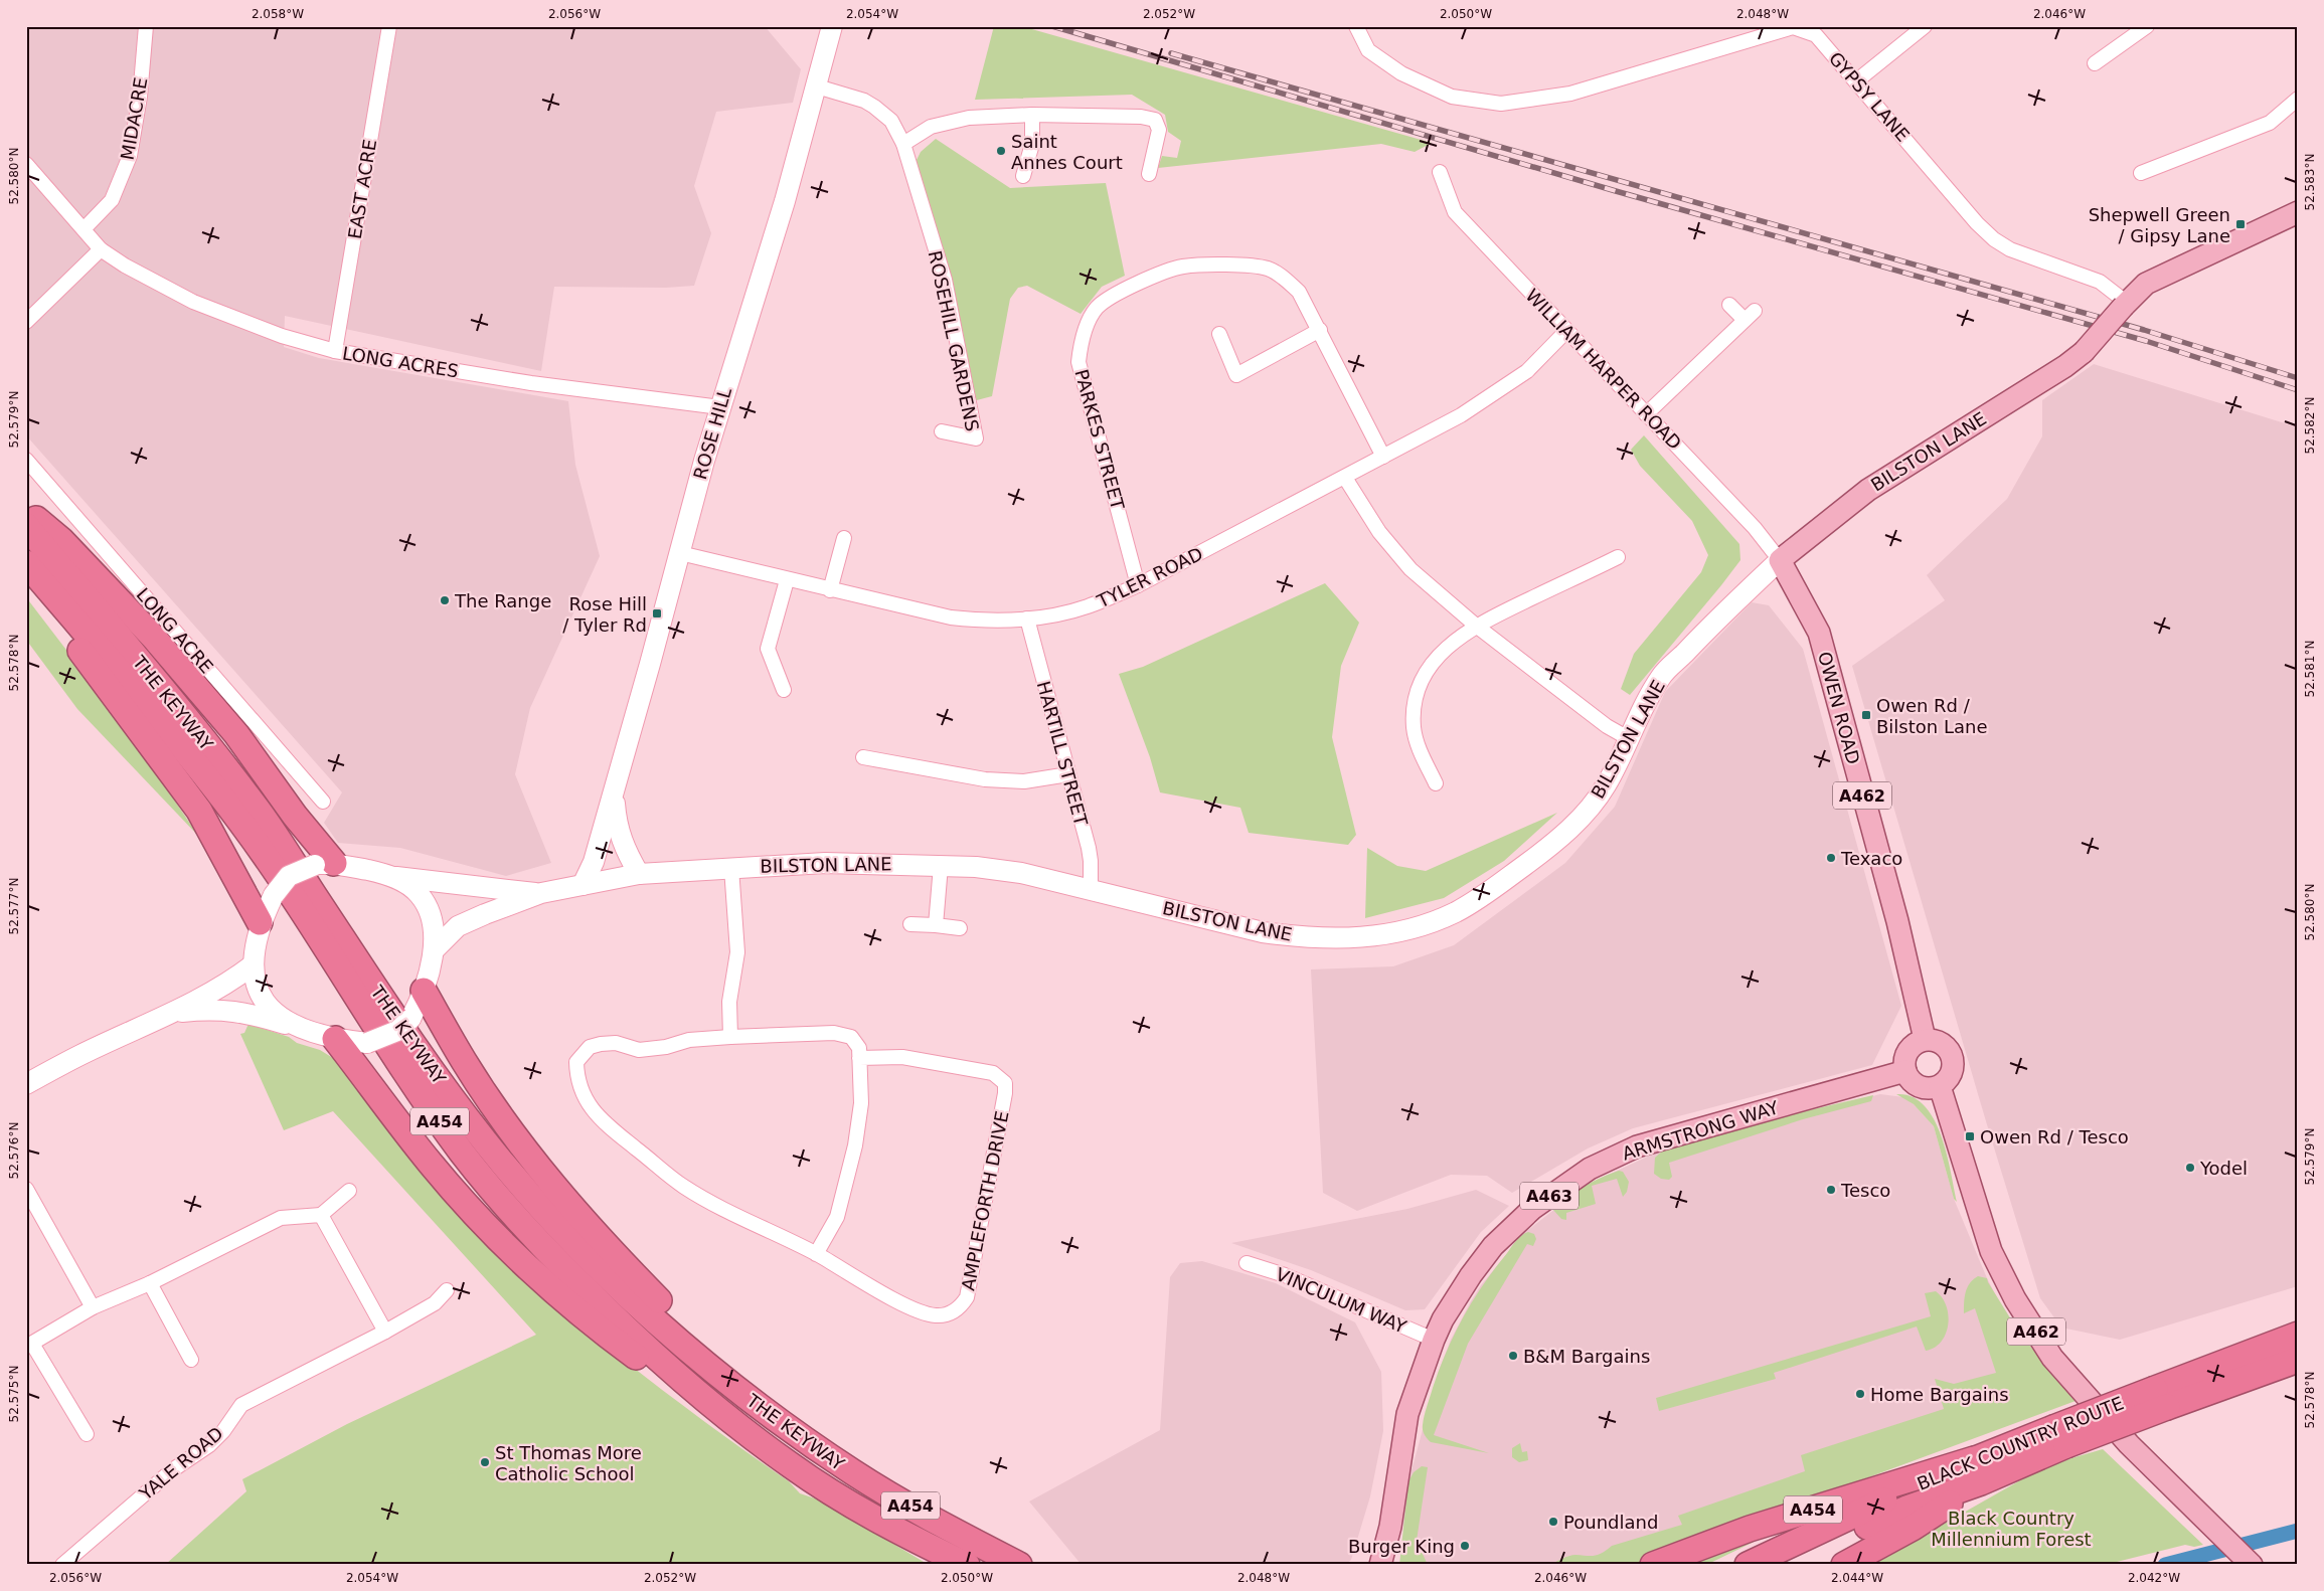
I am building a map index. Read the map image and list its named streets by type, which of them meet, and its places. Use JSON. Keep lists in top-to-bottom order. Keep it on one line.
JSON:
{"streets":{"highway":["THE KEYWAY","A454","BLACK COUNTRY ROUTE"],"main road":["ROSE HILL","BILSTON LANE","OWEN ROAD","A462","ARMSTRONG WAY","A463"],"street":["GYPSY LANE","MIDACRE","EAST ACRE","ROSEHILL GARDENS","LONG ACRES","WILLIAM HARPER ROAD","PARKES STREET","TYLER ROAD","LONG ACRE","HARTILL STREET","AMPLEFORTH DRIVE","VINCULUM WAY","YALE ROAD"]},"crossings":[["GYPSY LANE","BILSTON LANE"],["MIDACRE","LONG ACRES"],["EAST ACRE","LONG ACRES"],["ROSEHILL GARDENS","ROSE HILL"],["LONG ACRES","ROSE HILL"],["WILLIAM HARPER ROAD","BILSTON LANE"],["WILLIAM HARPER ROAD","TYLER ROAD"],["WILLIAM HARPER ROAD","OWEN ROAD"],["ROSE HILL","BILSTON LANE"],["ROSE HILL","TYLER ROAD"],["PARKES STREET","TYLER ROAD"],["BILSTON LANE","OWEN ROAD"],["BILSTON LANE","HARTILL STREET"],["TYLER ROAD","HARTILL STREET"],["OWEN ROAD","A462"],["OWEN ROAD","ARMSTRONG WAY"],["A462","ARMSTRONG WAY"],["A454","BLACK COUNTRY ROUTE"],["ARMSTRONG WAY","VINCULUM WAY"]],"parks":["Black Country Millennium Forest"],"places":{"other":["Saint Annes Court","The Range","Texaco","Yodel","Tesco","B&M Bargains","Home Bargains","St Thomas More Catholic School","Poundland","Burger King"],"transit":["Shepwell Green / Gipsy Lane","Rose Hill / Tyler Rd","Owen Rd / Bilston Lane","Owen Rd / Tesco"]},"coordinates":["2.058°W","2.056°W","2.054°W","2.052°W","2.050°W","2.048°W","2.046°W","52.580°N","52.583°N","52.579°N","52.582°N","52.578°N","52.581°N","52.577°N","52.576°N","52.575°N","2.044°W","2.042°W"]}
